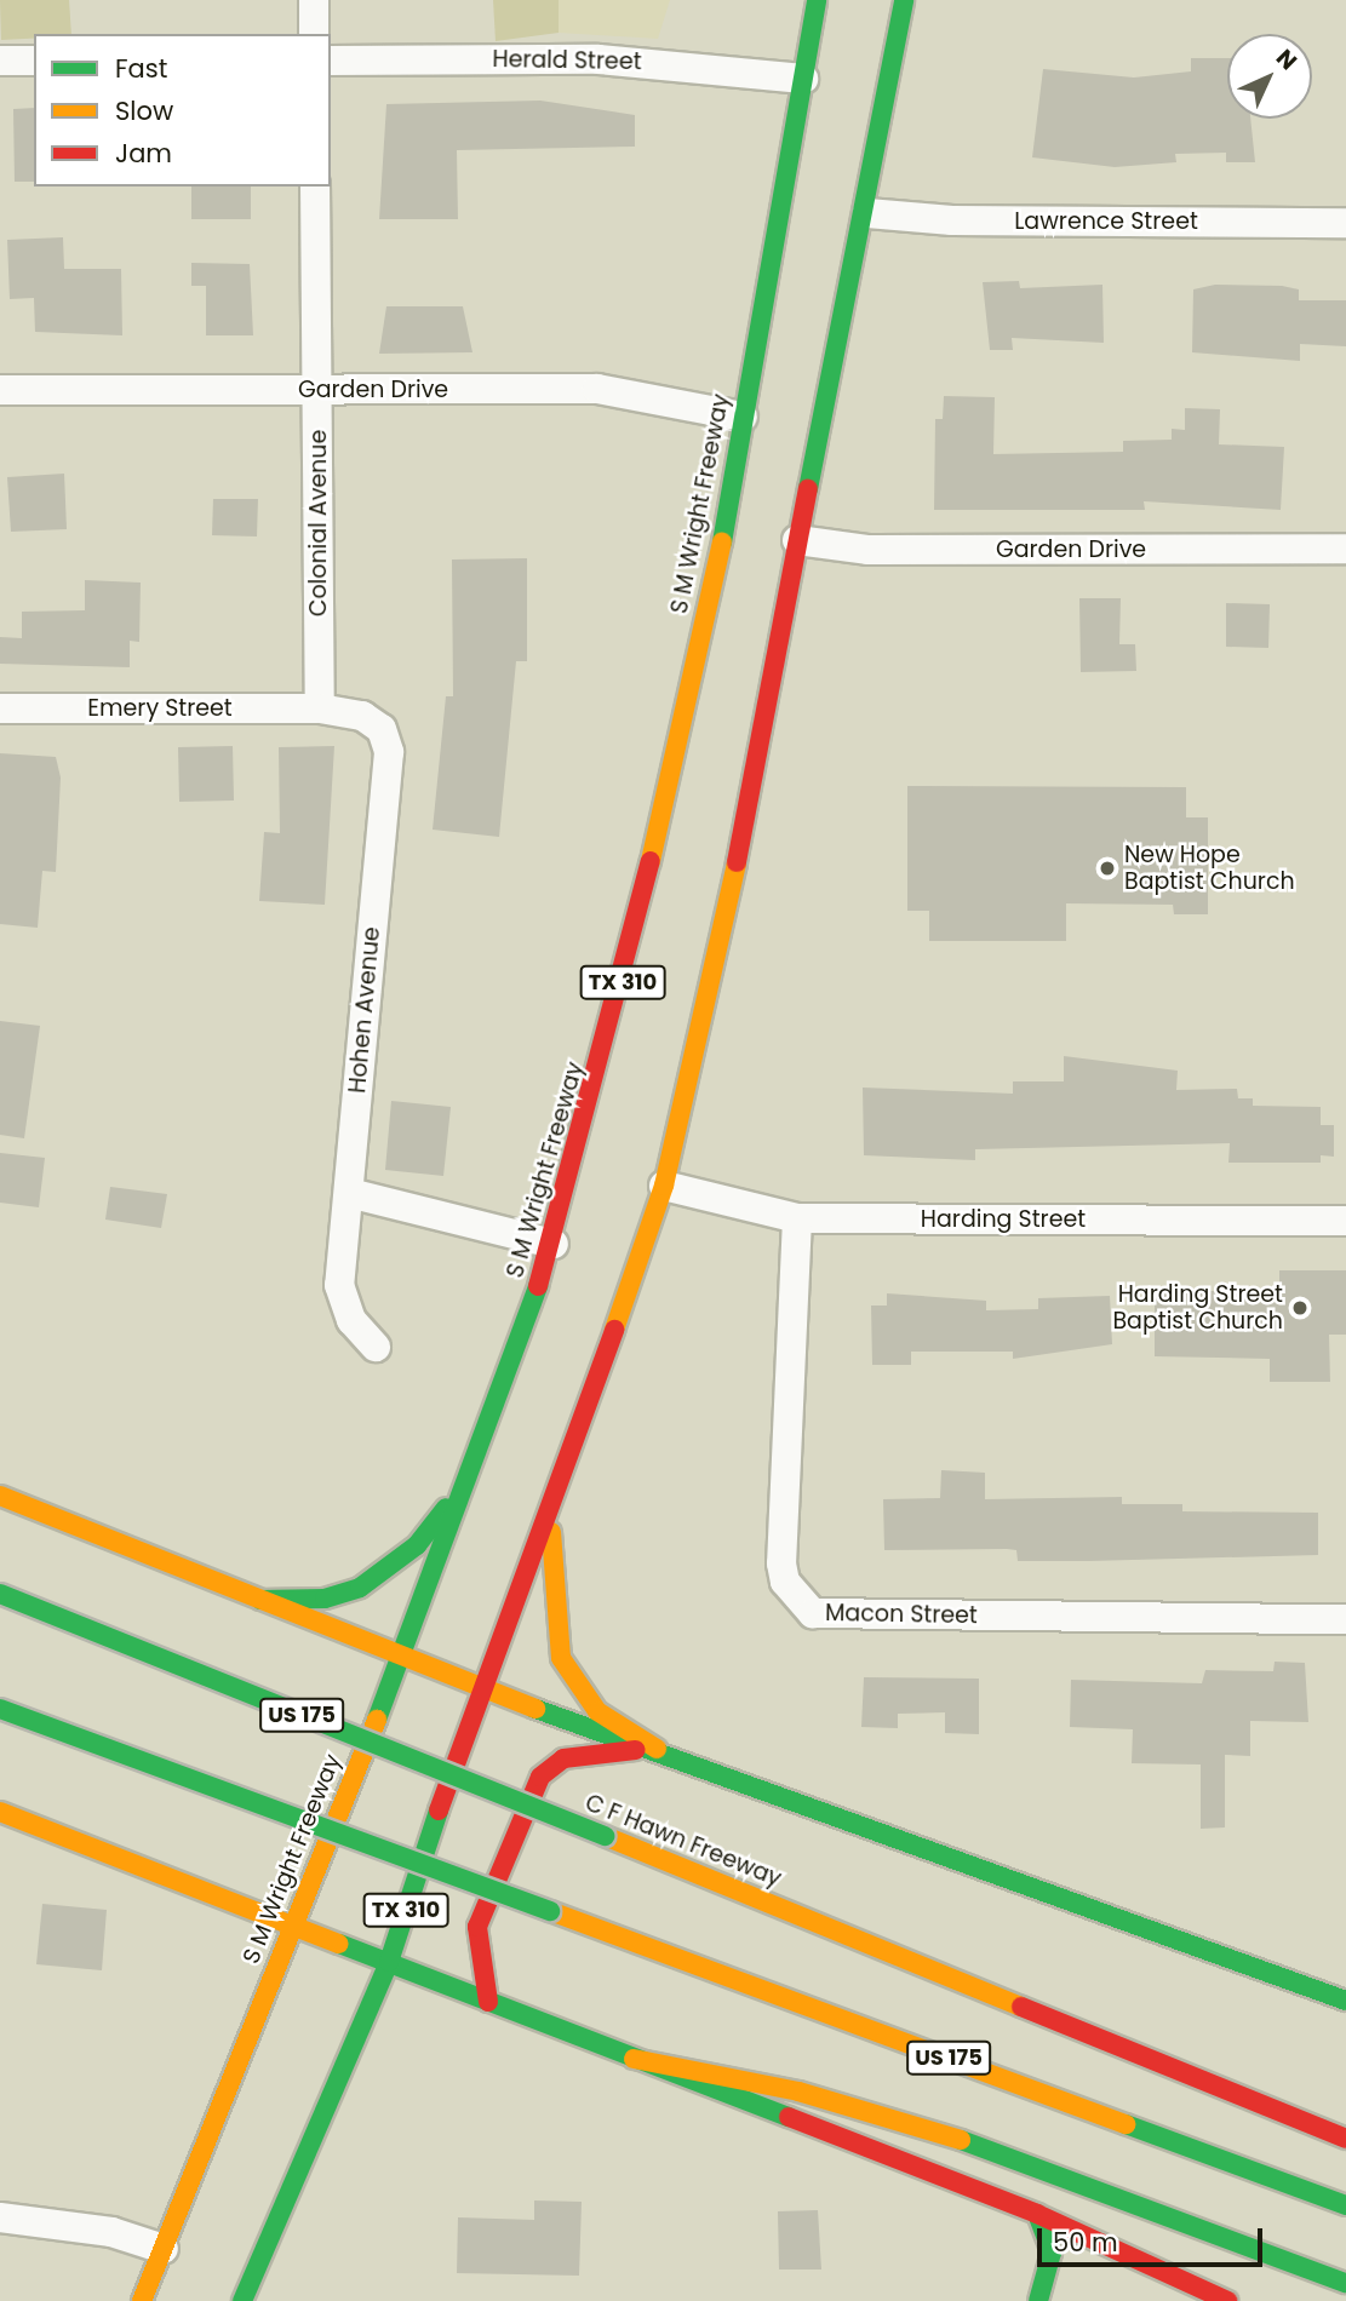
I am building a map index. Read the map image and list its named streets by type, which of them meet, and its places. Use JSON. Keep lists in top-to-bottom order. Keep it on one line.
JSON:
{"streets":{"main road":["S M Wright Freeway","TX 310","US 175","C F Hawn Freeway"],"street":["Herald Street","Lawrence Street","Garden Drive","Colonial Avenue","Emery Street","Hohen Avenue","Harding Street","Macon Street"]},"crossings":[["Herald Street","S M Wright Freeway"],["Lawrence Street","TX 310"],["Garden Drive","S M Wright Freeway"],["Garden Drive","Colonial Avenue"],["Garden Drive","TX 310"],["Colonial Avenue","Emery Street"],["Colonial Avenue","Hohen Avenue"],["Emery Street","Hohen Avenue"],["TX 310","Harding Street"],["Harding Street","Macon Street"]],"places":["New Hope Baptist Church","Harding Street Baptist Church"],"legend":["Fast","Slow","Jam"],"scale_bar":"50 m","north":"top right"}
